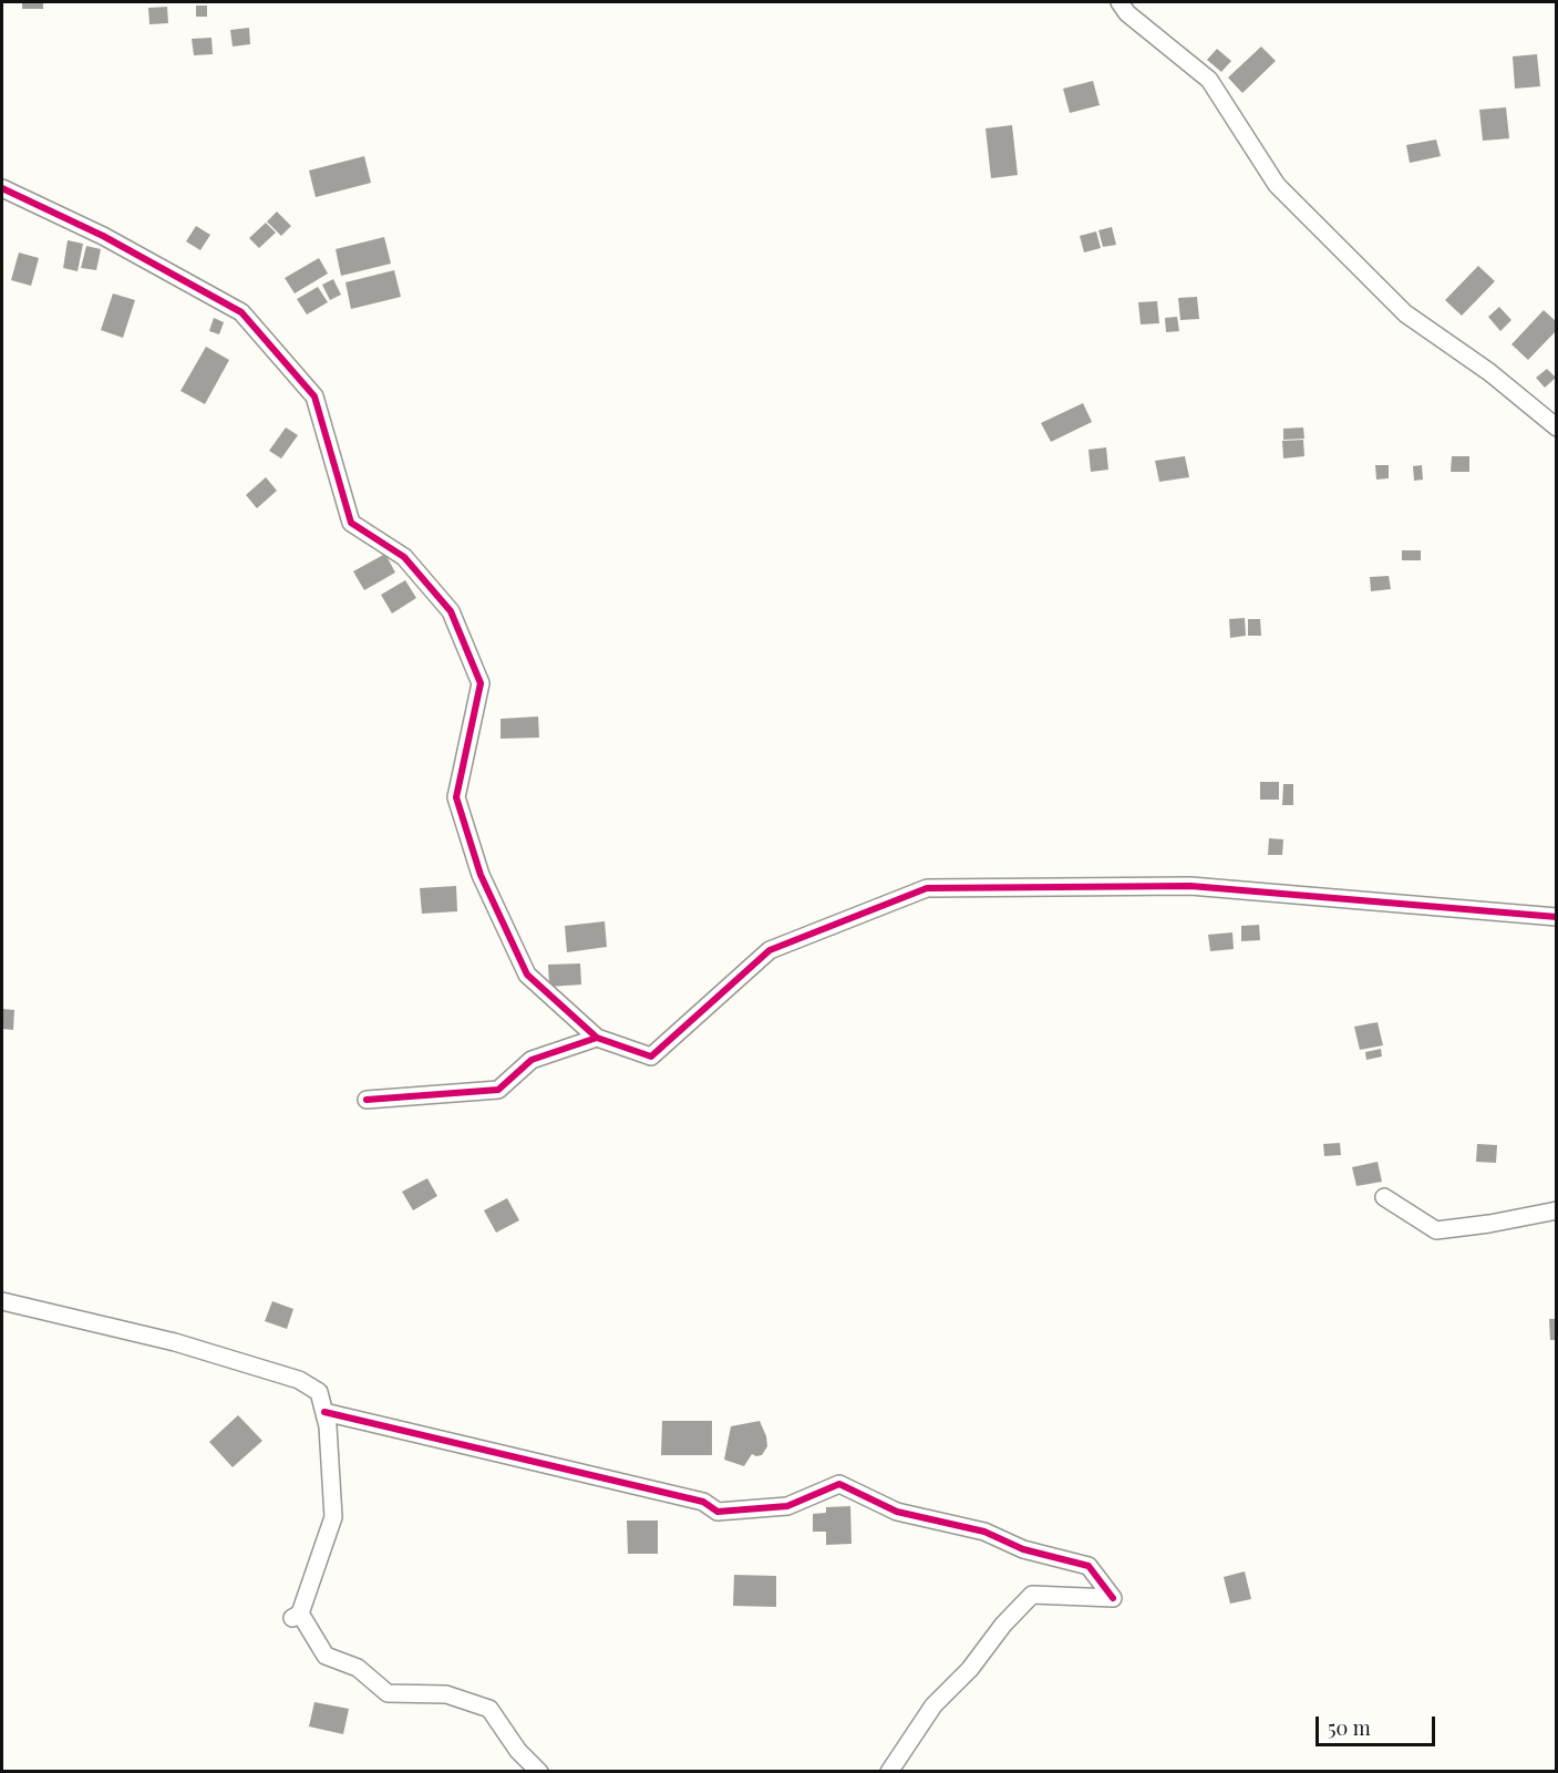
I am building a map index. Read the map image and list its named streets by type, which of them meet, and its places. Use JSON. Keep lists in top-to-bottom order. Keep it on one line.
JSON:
{"scale_bar":"50 m"}
